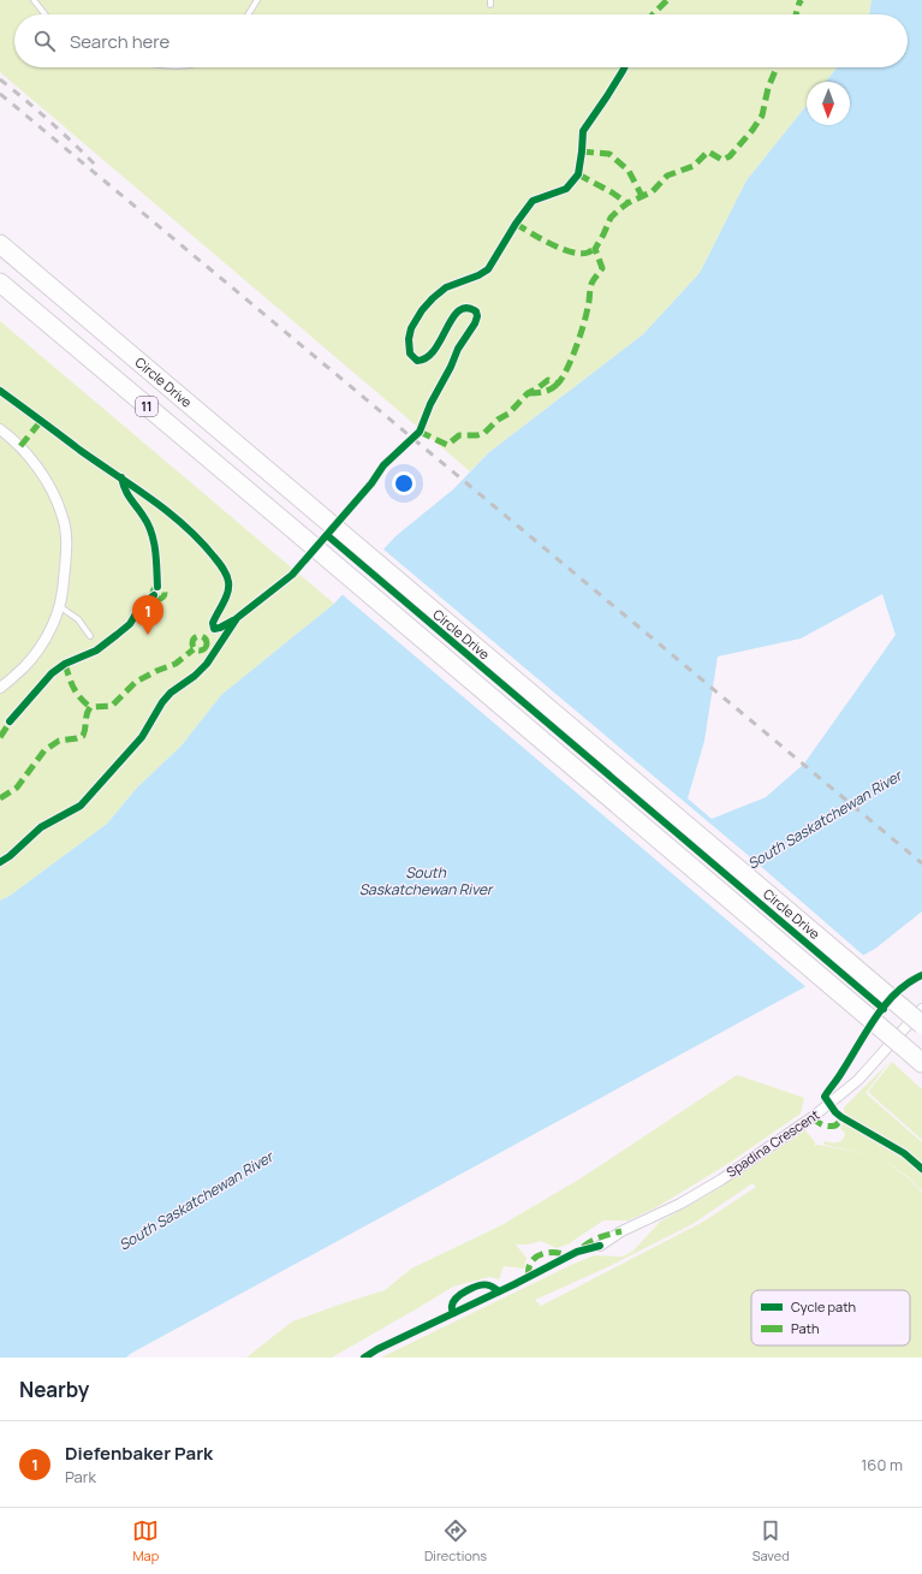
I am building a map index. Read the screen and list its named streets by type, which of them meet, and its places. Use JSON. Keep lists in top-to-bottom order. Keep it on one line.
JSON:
{"streets":{"highway":["Circle Drive","11"],"street":["Spadina Crescent"]},"water":["South Saskatchewan River"],"legend":["Cycle path","Path"],"north":"bottom","page":{"search":"Search here","pins":"1","heading":"Nearby","list":[{"mark":"1","name":"Diefenbaker Park","note":"Park","value":"160 m"}],"nav":["Map","Directions","Saved"]}}
